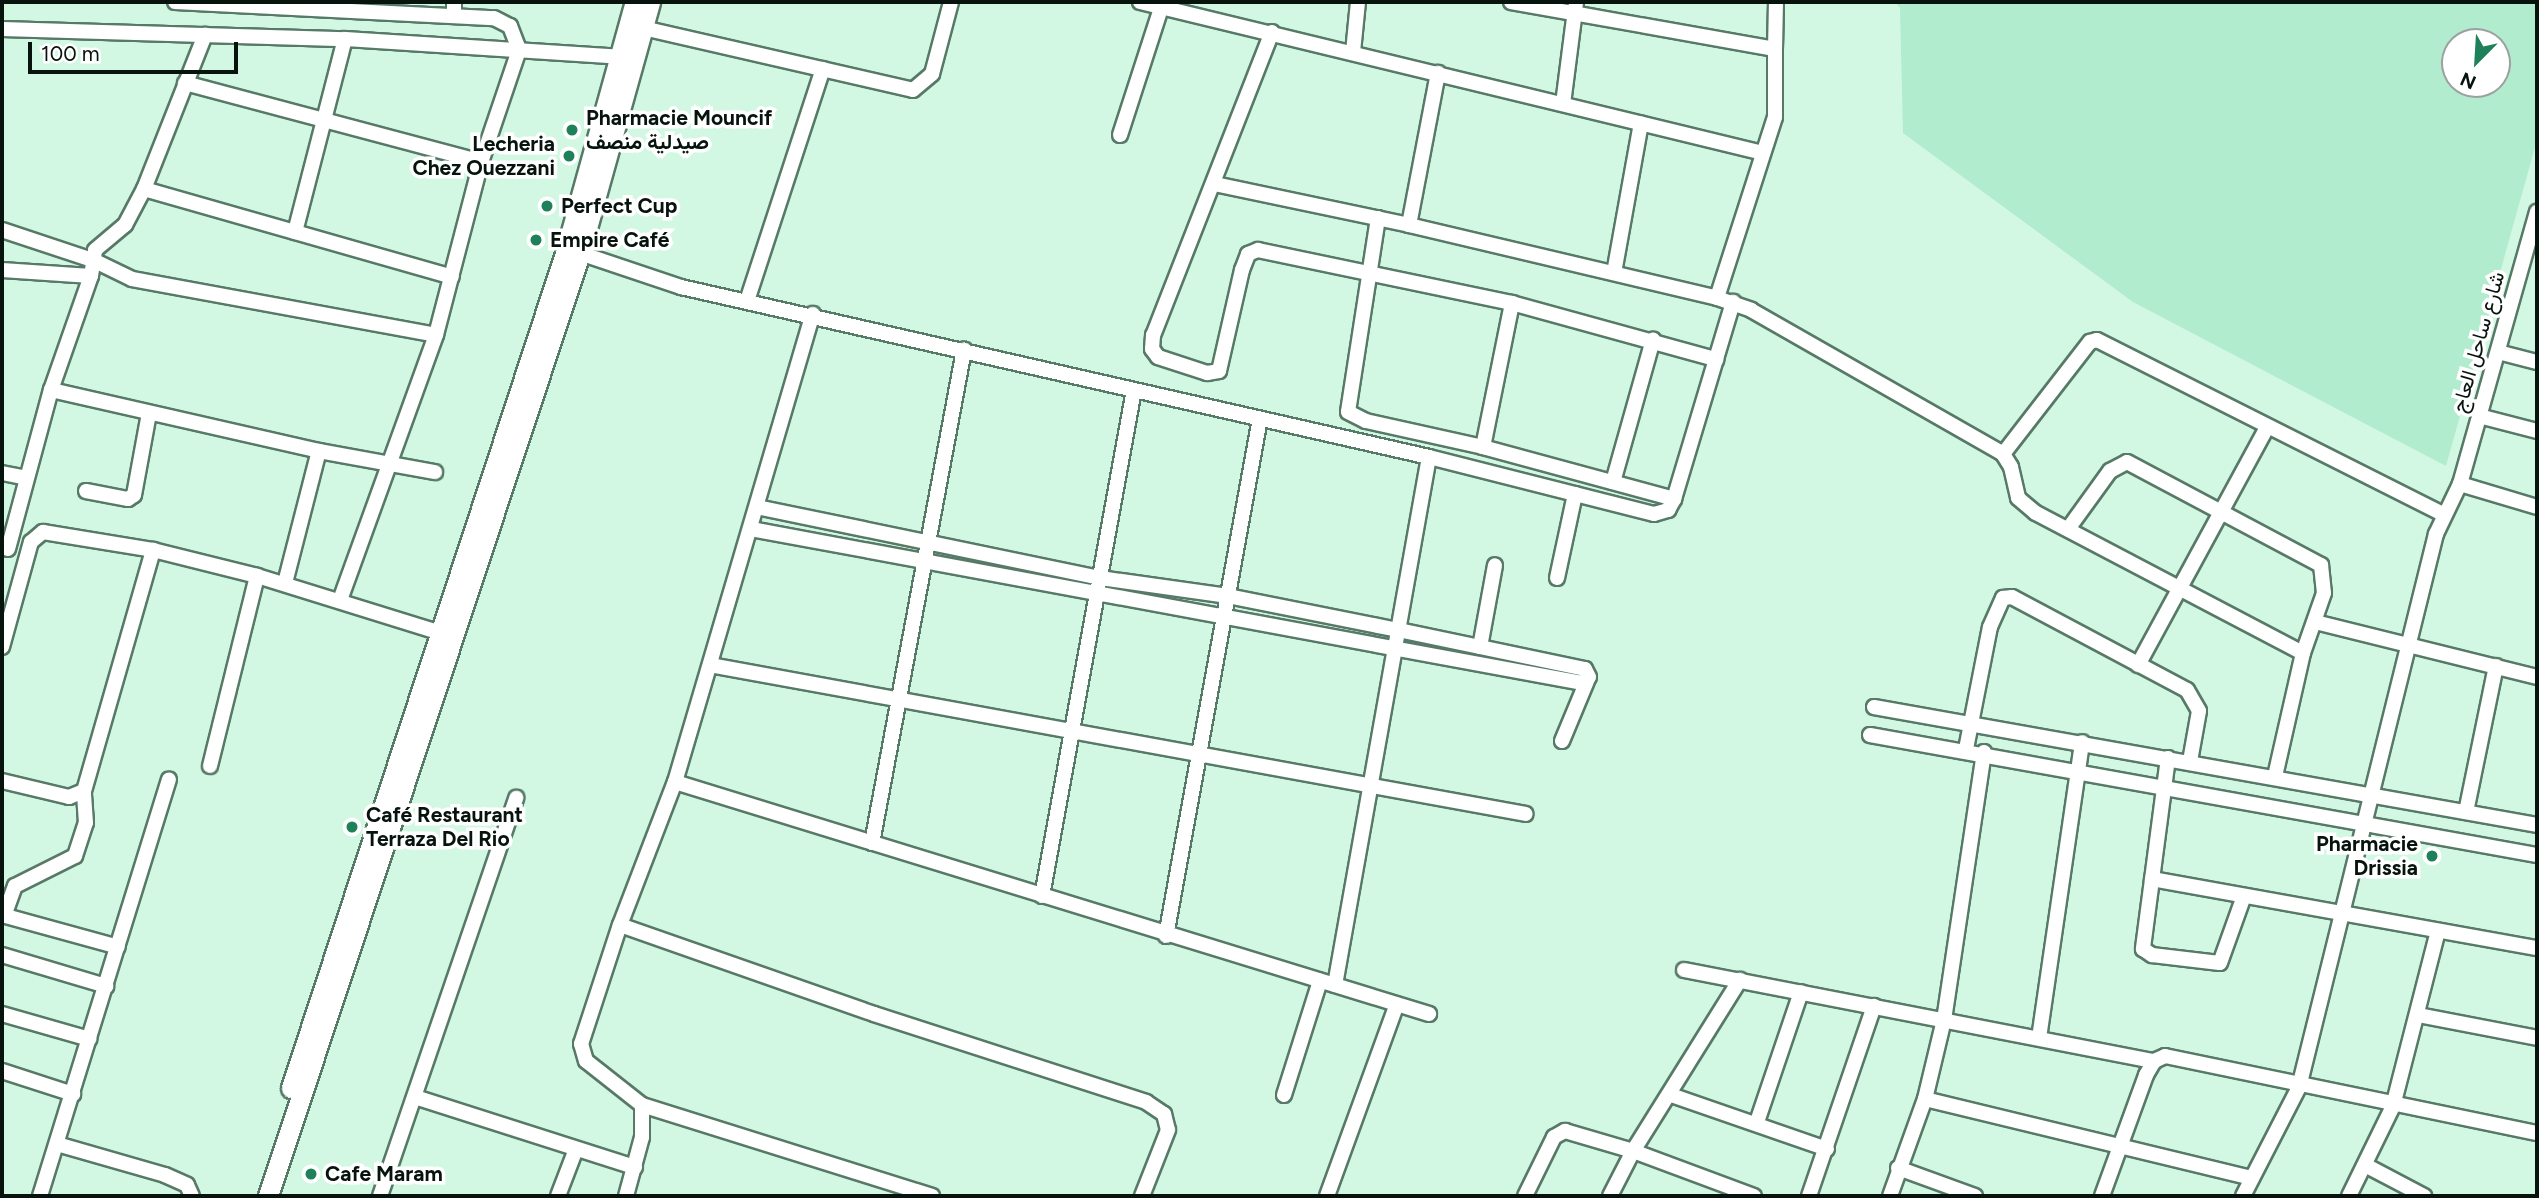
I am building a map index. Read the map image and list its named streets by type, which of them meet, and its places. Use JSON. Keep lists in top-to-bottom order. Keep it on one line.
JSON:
{"streets":{"street":["شارع ساحل العاج"]},"places":["Pharmacie Mouncif صيدلية منصف","Lecheria Chez Ouezzani","Perfect Cup","Empire Café","Café Restaurant Terraza Del Rio","Pharmacie Drissia","Cafe Maram"],"scale_bar":"100 m","north":"bottom left"}
